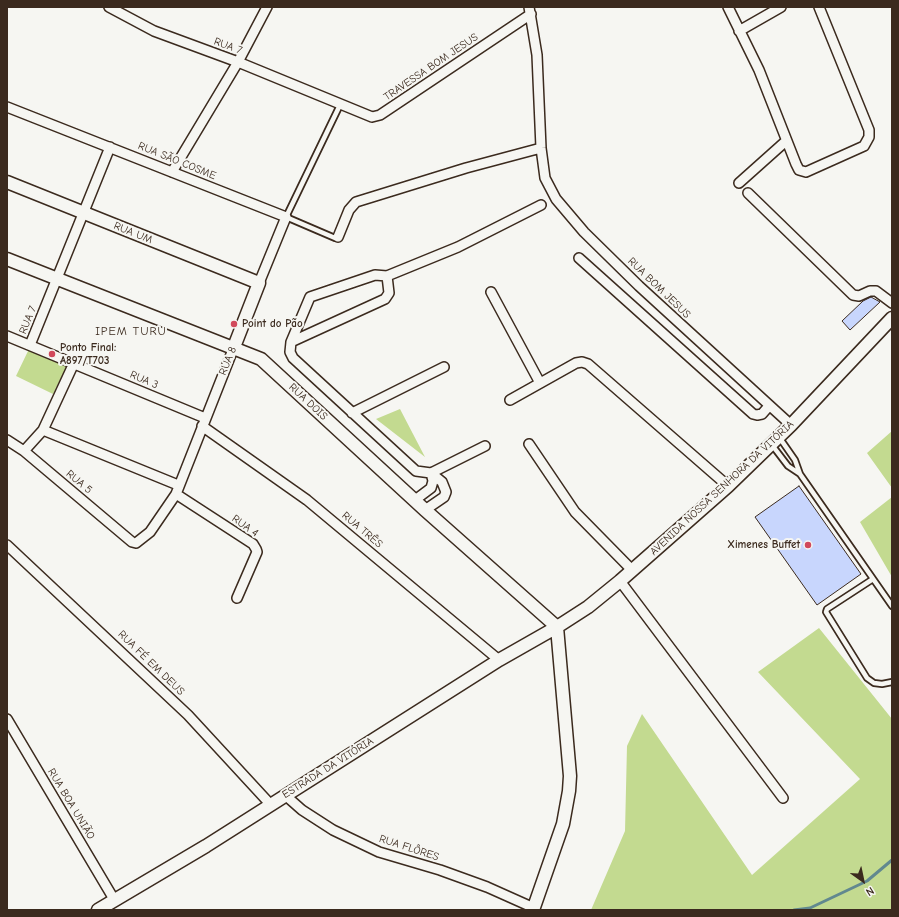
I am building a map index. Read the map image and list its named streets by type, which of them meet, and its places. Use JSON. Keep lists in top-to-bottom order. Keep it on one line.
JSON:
{"streets":{"main road":["RUA UM","RUA 8","RUA DOIS","AVENIDA NOSSA SENHORA DA VITÓRIA","ESTRADA DA VITÓRIA"],"street":["RUA 7","TRAVESSA BOM JESUS","RUA SÃO COSME","RUA BOM JESUS","RUA 3","RUA 5","RUA 4","RUA TRÊS","RUA FÉ EM DEUS","RUA BOA UNIÃO","RUA FLÔRES"]},"crossings":[["RUA 7","TRAVESSA BOM JESUS"],["RUA 7","RUA SÃO COSME"],["RUA 7","RUA UM"],["RUA 7","RUA 8"],["RUA 7","RUA 3"],["RUA 7","RUA DOIS"],["TRAVESSA BOM JESUS","RUA BOM JESUS"],["TRAVESSA BOM JESUS","RUA 8"],["RUA SÃO COSME","RUA 8"],["RUA UM","RUA 8"],["RUA BOM JESUS","AVENIDA NOSSA SENHORA DA VITÓRIA"],["RUA 8","RUA 3"],["RUA 8","RUA DOIS"],["RUA 8","RUA 5"],["RUA 8","RUA 4"],["RUA 8","RUA TRÊS"],["RUA 3","RUA TRÊS"],["RUA DOIS","AVENIDA NOSSA SENHORA DA VITÓRIA"],["RUA DOIS","ESTRADA DA VITÓRIA"],["AVENIDA NOSSA SENHORA DA VITÓRIA","ESTRADA DA VITÓRIA"],["RUA TRÊS","ESTRADA DA VITÓRIA"],["RUA FÉ EM DEUS","ESTRADA DA VITÓRIA"],["ESTRADA DA VITÓRIA","RUA BOA UNIÃO"],["ESTRADA DA VITÓRIA","RUA FLÔRES"]],"districts":["IPEM TURU"],"places":["Point do Pão","Ponto Final: A897/T703","Ximenes Buffet"],"north":"bottom right"}
